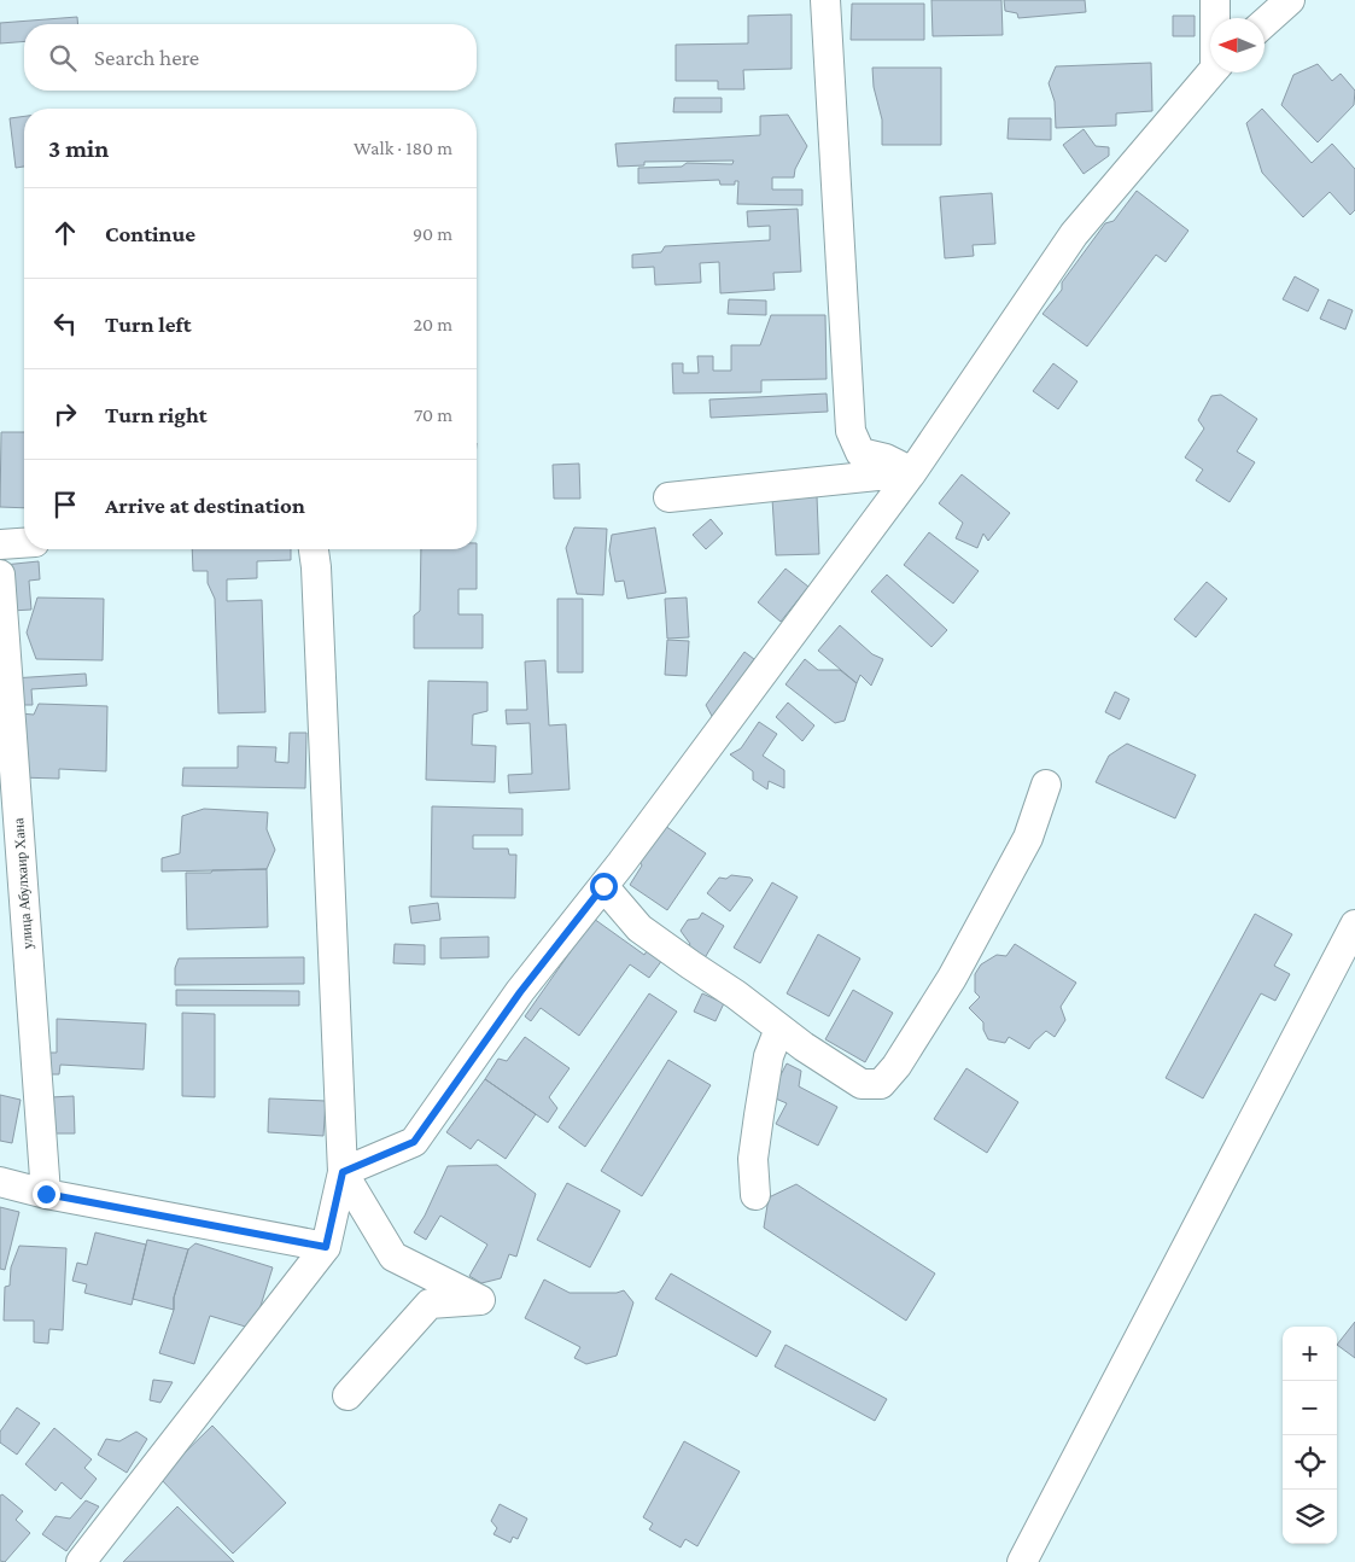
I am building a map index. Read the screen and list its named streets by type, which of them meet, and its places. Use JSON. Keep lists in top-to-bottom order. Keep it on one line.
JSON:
{"streets":{"street":["улица Абулхаир Хана"]},"north":"left","page":{"search":"Search here","heading":["3 min","Walk · 180 m"],"list":[["Continue","90 m"],["Turn left","20 m"],["Turn right","70 m"],"Arrive at destination"],"map_buttons":["+","−"]}}
